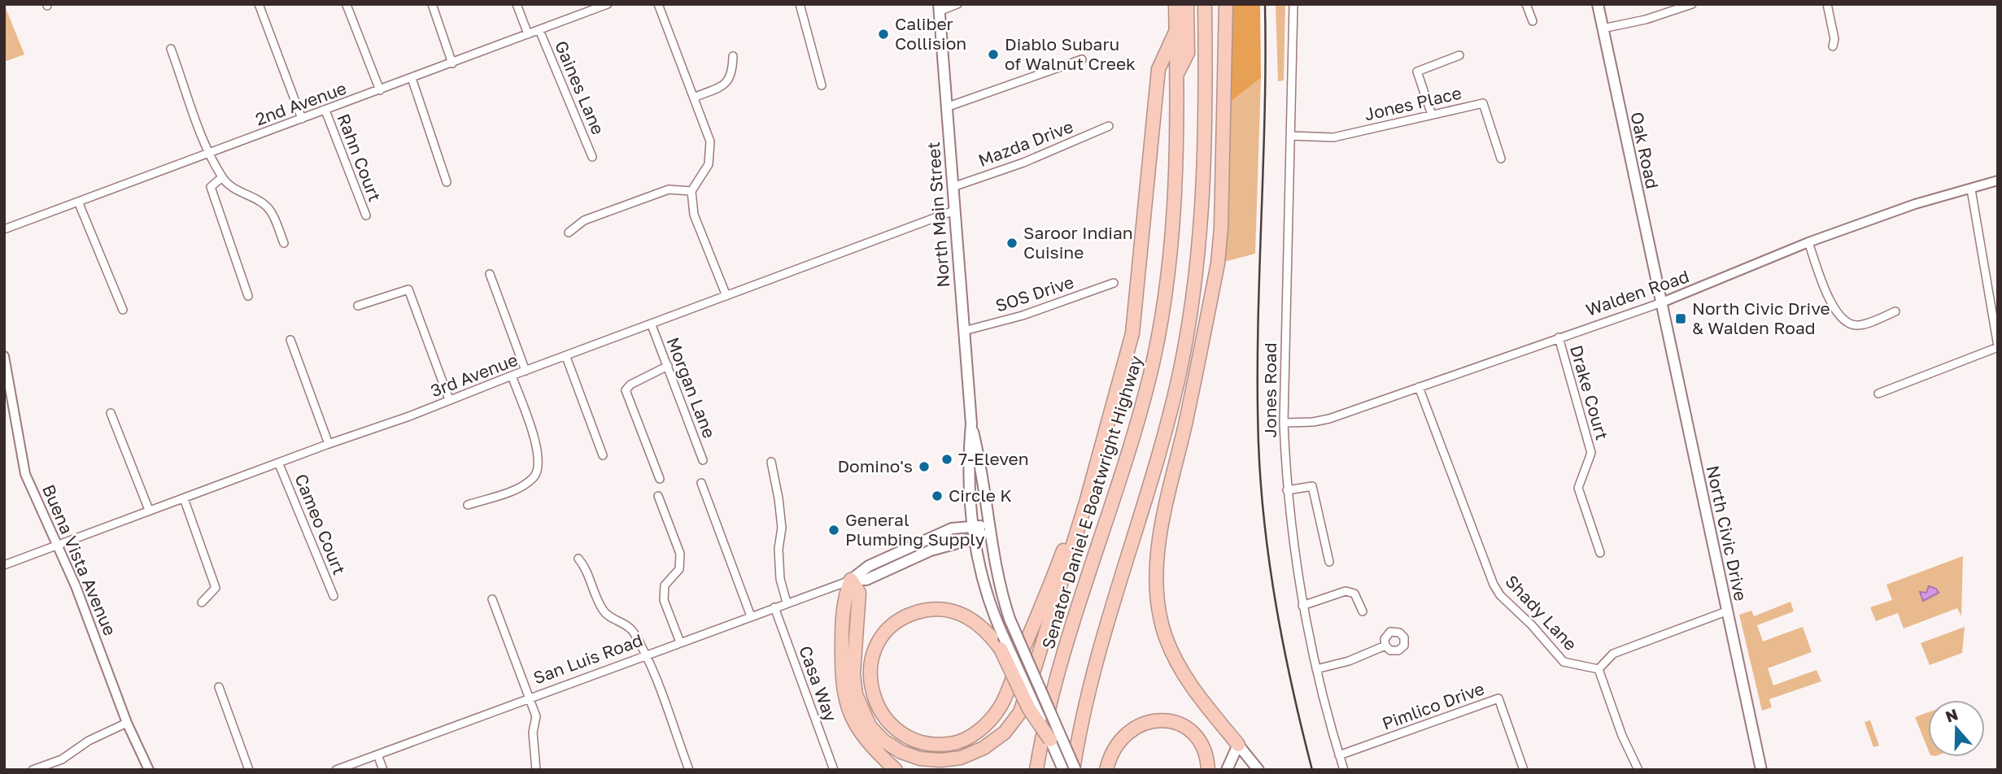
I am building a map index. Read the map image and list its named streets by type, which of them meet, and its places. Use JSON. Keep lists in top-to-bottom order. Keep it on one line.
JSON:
{"streets":{"highway":["Senator Daniel E Boatwright Highway"],"main road":["Oak Road","North Main Street","North Civic Drive","San Luis Road"],"street":["Gaines Lane","2nd Avenue","Jones Place","Mazda Drive","Rahn Court","Walden Road","SOS Drive","3rd Avenue","Morgan Lane","Jones Road","Drake Court","Cameo Court","Buena Vista Avenue","Shady Lane","Casa Way","Pimlico Drive"]},"crossings":[["Gaines Lane","2nd Avenue"],["2nd Avenue","Rahn Court"],["Jones Place","Jones Road"],["Mazda Drive","North Main Street"],["Oak Road","Walden Road"],["Oak Road","North Civic Drive"],["North Main Street","SOS Drive"],["North Main Street","3rd Avenue"],["North Main Street","San Luis Road"],["Walden Road","Jones Road"],["Walden Road","Drake Court"],["Walden Road","North Civic Drive"],["Walden Road","Shady Lane"],["3rd Avenue","Morgan Lane"],["3rd Avenue","Cameo Court"],["3rd Avenue","Buena Vista Avenue"],["Jones Road","Pimlico Drive"],["San Luis Road","Casa Way"]],"places":{"other":["Caliber Collision","Diablo Subaru of Walnut Creek","Saroor Indian Cuisine","7-Eleven","Domino's","Circle K","General Plumbing Supply"],"transit":["North Civic Drive & Walden Road"]},"north":"top"}
